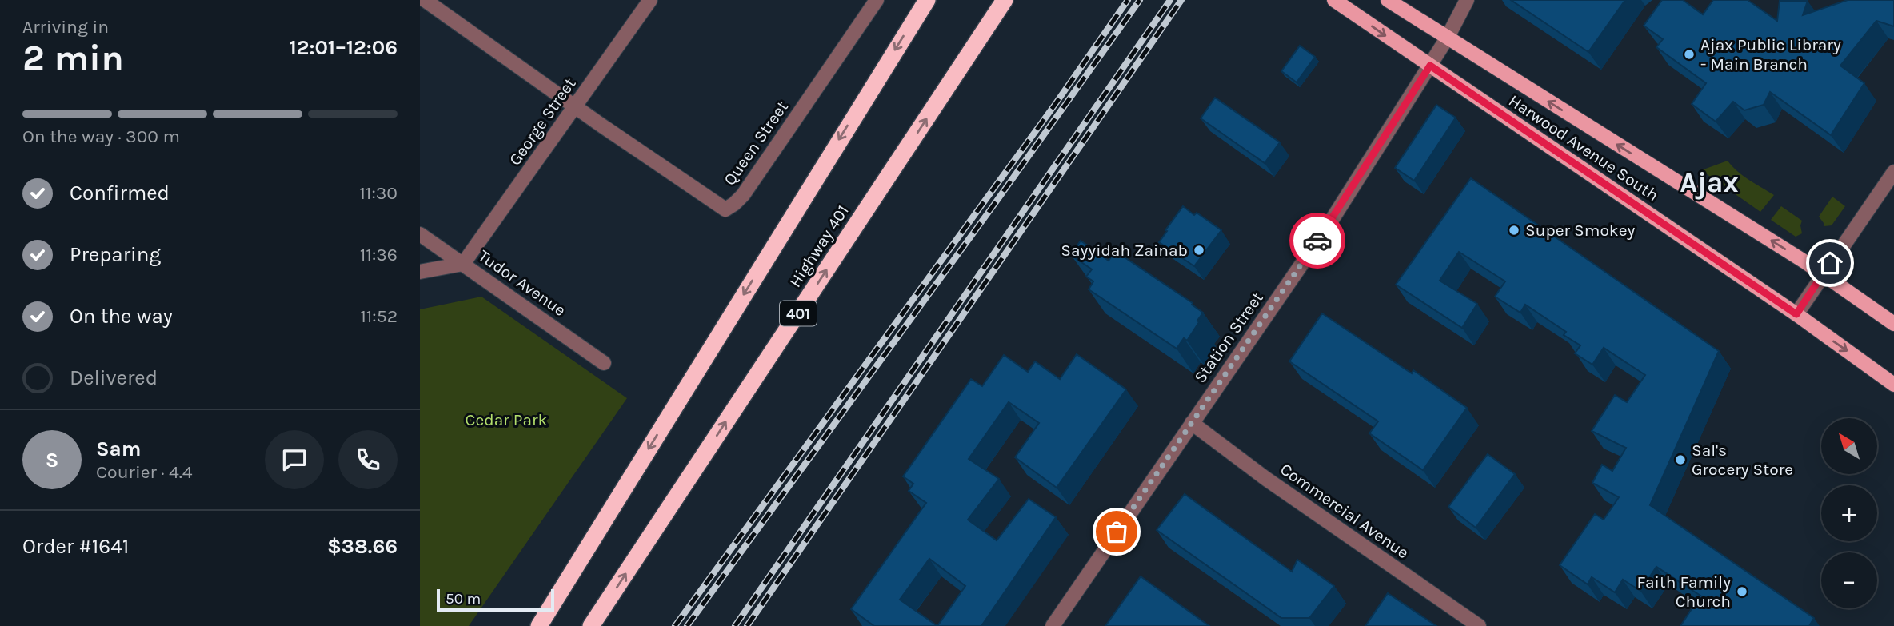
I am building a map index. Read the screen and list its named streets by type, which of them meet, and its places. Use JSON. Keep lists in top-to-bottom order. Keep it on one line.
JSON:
{"streets":{"highway":["Highway 401","401"],"main road":["Harwood Avenue South"],"street":["George Street","Queen Street","Tudor Avenue","Station Street","Commercial Avenue"]},"crossings":[["George Street","Queen Street"],["George Street","Tudor Avenue"],["Harwood Avenue South","Station Street"],["Station Street","Commercial Avenue"]],"districts":["Ajax"],"parks":["Cedar Park"],"places":["Ajax Public Library - Main Branch","Super Smokey","Sayyidah Zainab","Sal's Grocery Store","Faith Family Church"],"scale_bar":"50 m","north":"top left","page":{"heading":["2 min","Arriving in","12:01–12:06"],"panel":["Sam","Courier · 4.4","Order #1641","$38.66"],"bar":"On the way · 300 m","list":[["Confirmed","11:30"],["Preparing","11:36"],["On the way","11:52"],"Delivered"],"map_buttons":["+","−"],"round":"S","scale":"50 m"}}
